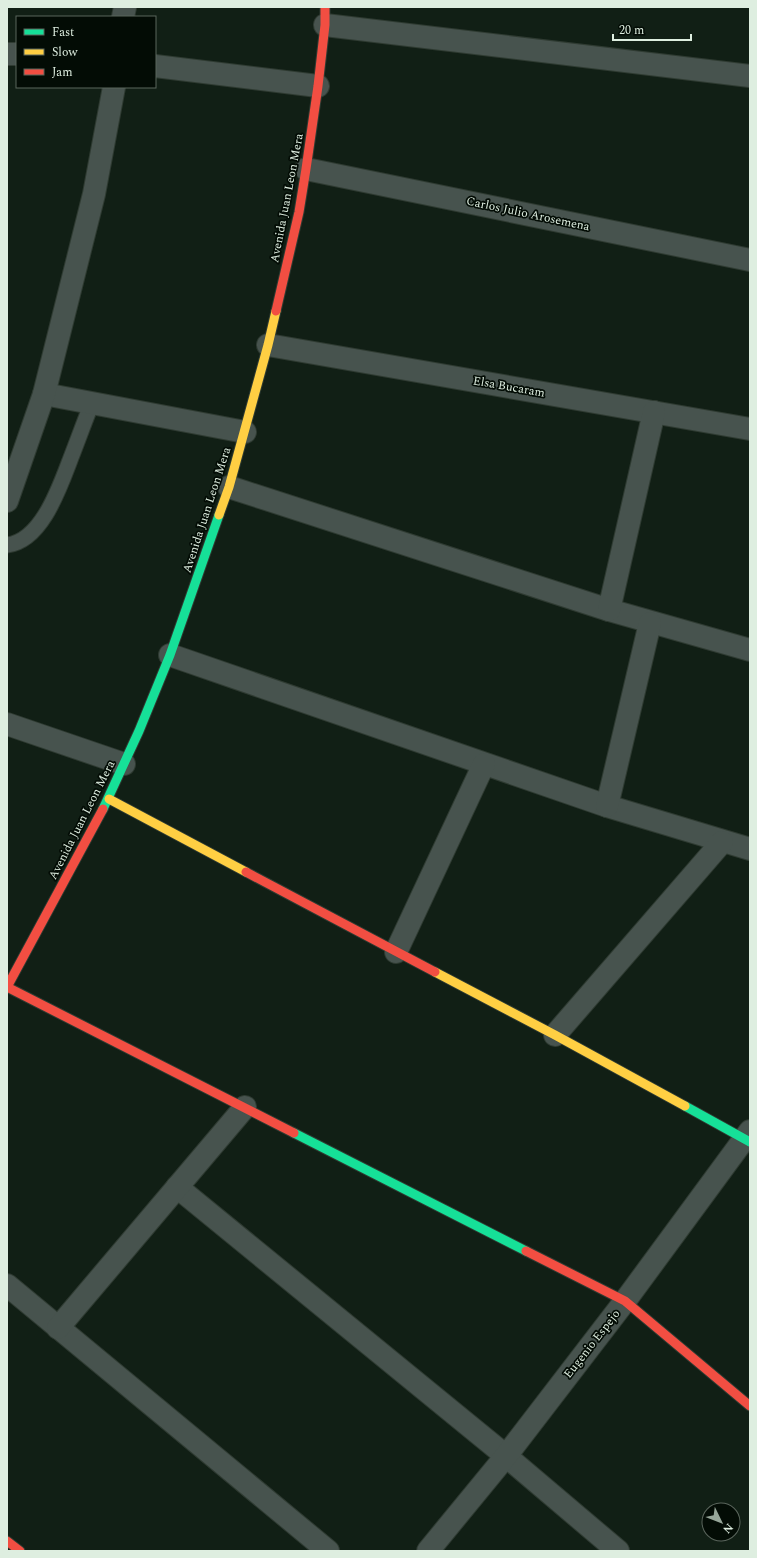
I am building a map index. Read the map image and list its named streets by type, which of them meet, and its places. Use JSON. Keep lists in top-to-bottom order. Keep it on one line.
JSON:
{"streets":{"street":["Avenida Juan Leon Mera","Carlos Julio Arosemena","Elsa Bucaram","Eugenio Espejo"]},"crossings":[["Avenida Juan Leon Mera","Carlos Julio Arosemena"],["Avenida Juan Leon Mera","Elsa Bucaram"]],"legend":["Fast","Slow","Jam"],"scale_bar":"20 m","north":"bottom right"}
